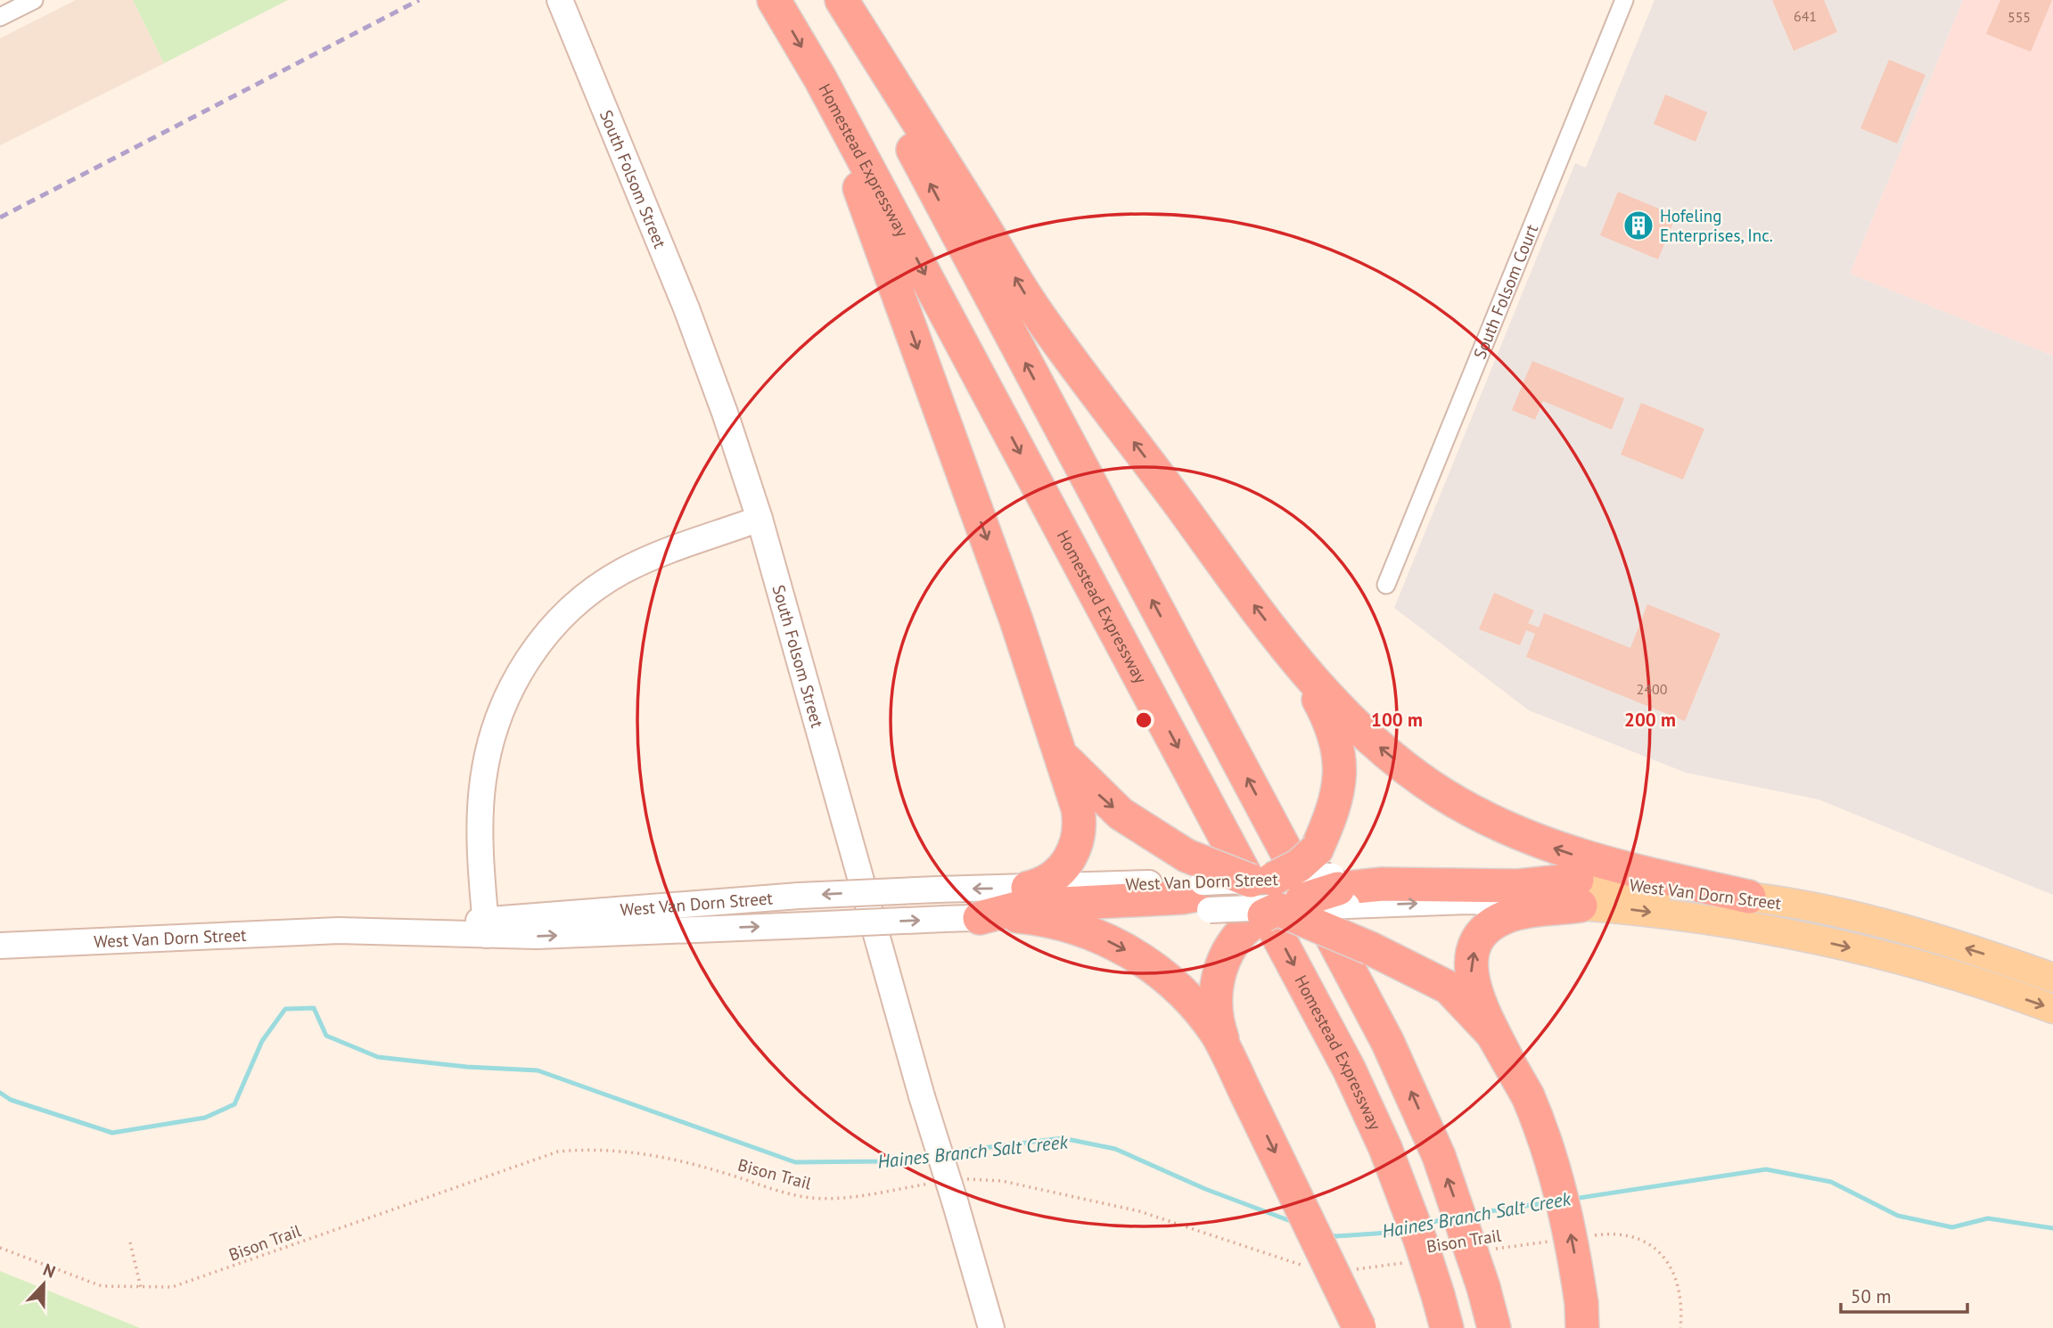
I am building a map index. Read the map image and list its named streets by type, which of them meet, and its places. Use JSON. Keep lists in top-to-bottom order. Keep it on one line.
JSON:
{"streets":{"highway":["Homestead Expressway"],"main road":["South Folsom Street","West Van Dorn Street"],"street":["South Folsom Court"],"path":["Bison Trail"]},"water":["Haines Branch Salt Creek"],"places":{"building":["Hofeling Enterprises, Inc."]},"house_numbers":["641","555","2400"],"scale_bar":"50 m","north":"top","rings":["100 m","200 m"]}
